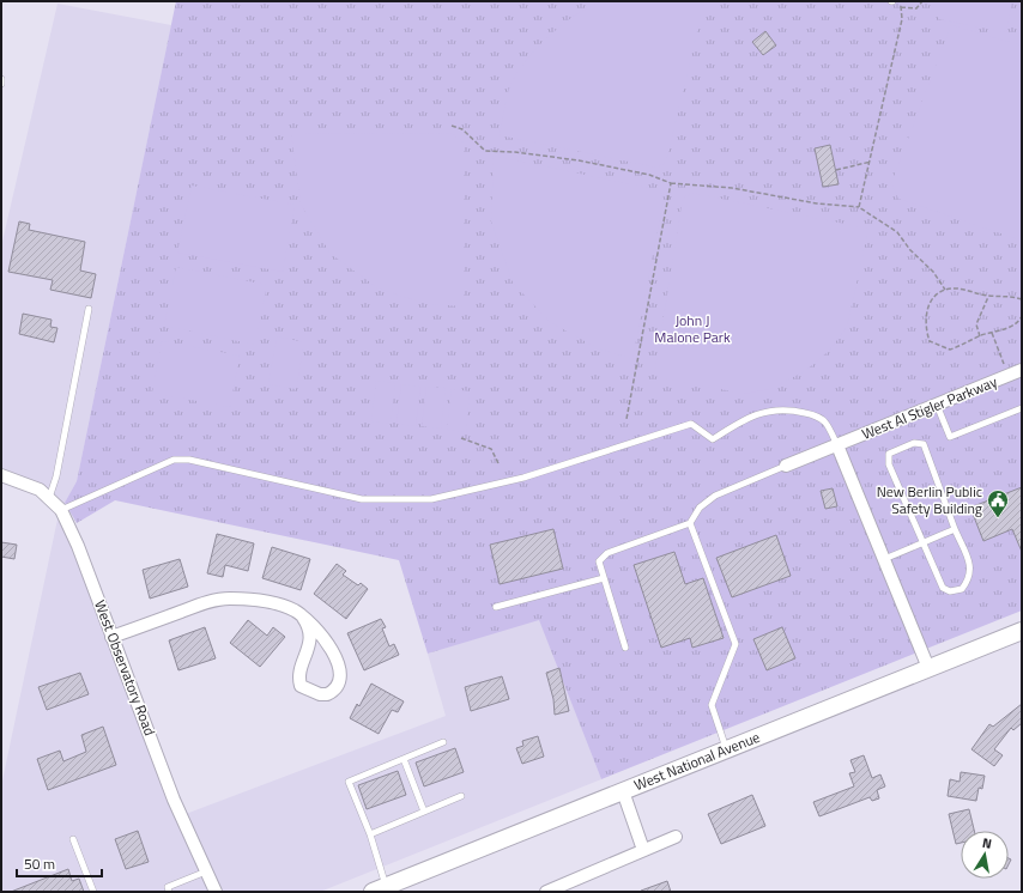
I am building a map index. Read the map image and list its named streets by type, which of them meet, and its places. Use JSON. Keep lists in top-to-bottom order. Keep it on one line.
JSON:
{"streets":{"main road":["West National Avenue"],"street":["West Al Stigler Parkway","West Observatory Road"]},"parks":["John J Malone Park"],"places":{"public building":["New Berlin Public Safety Building"]},"scale_bar":"50 m","north":"top"}
